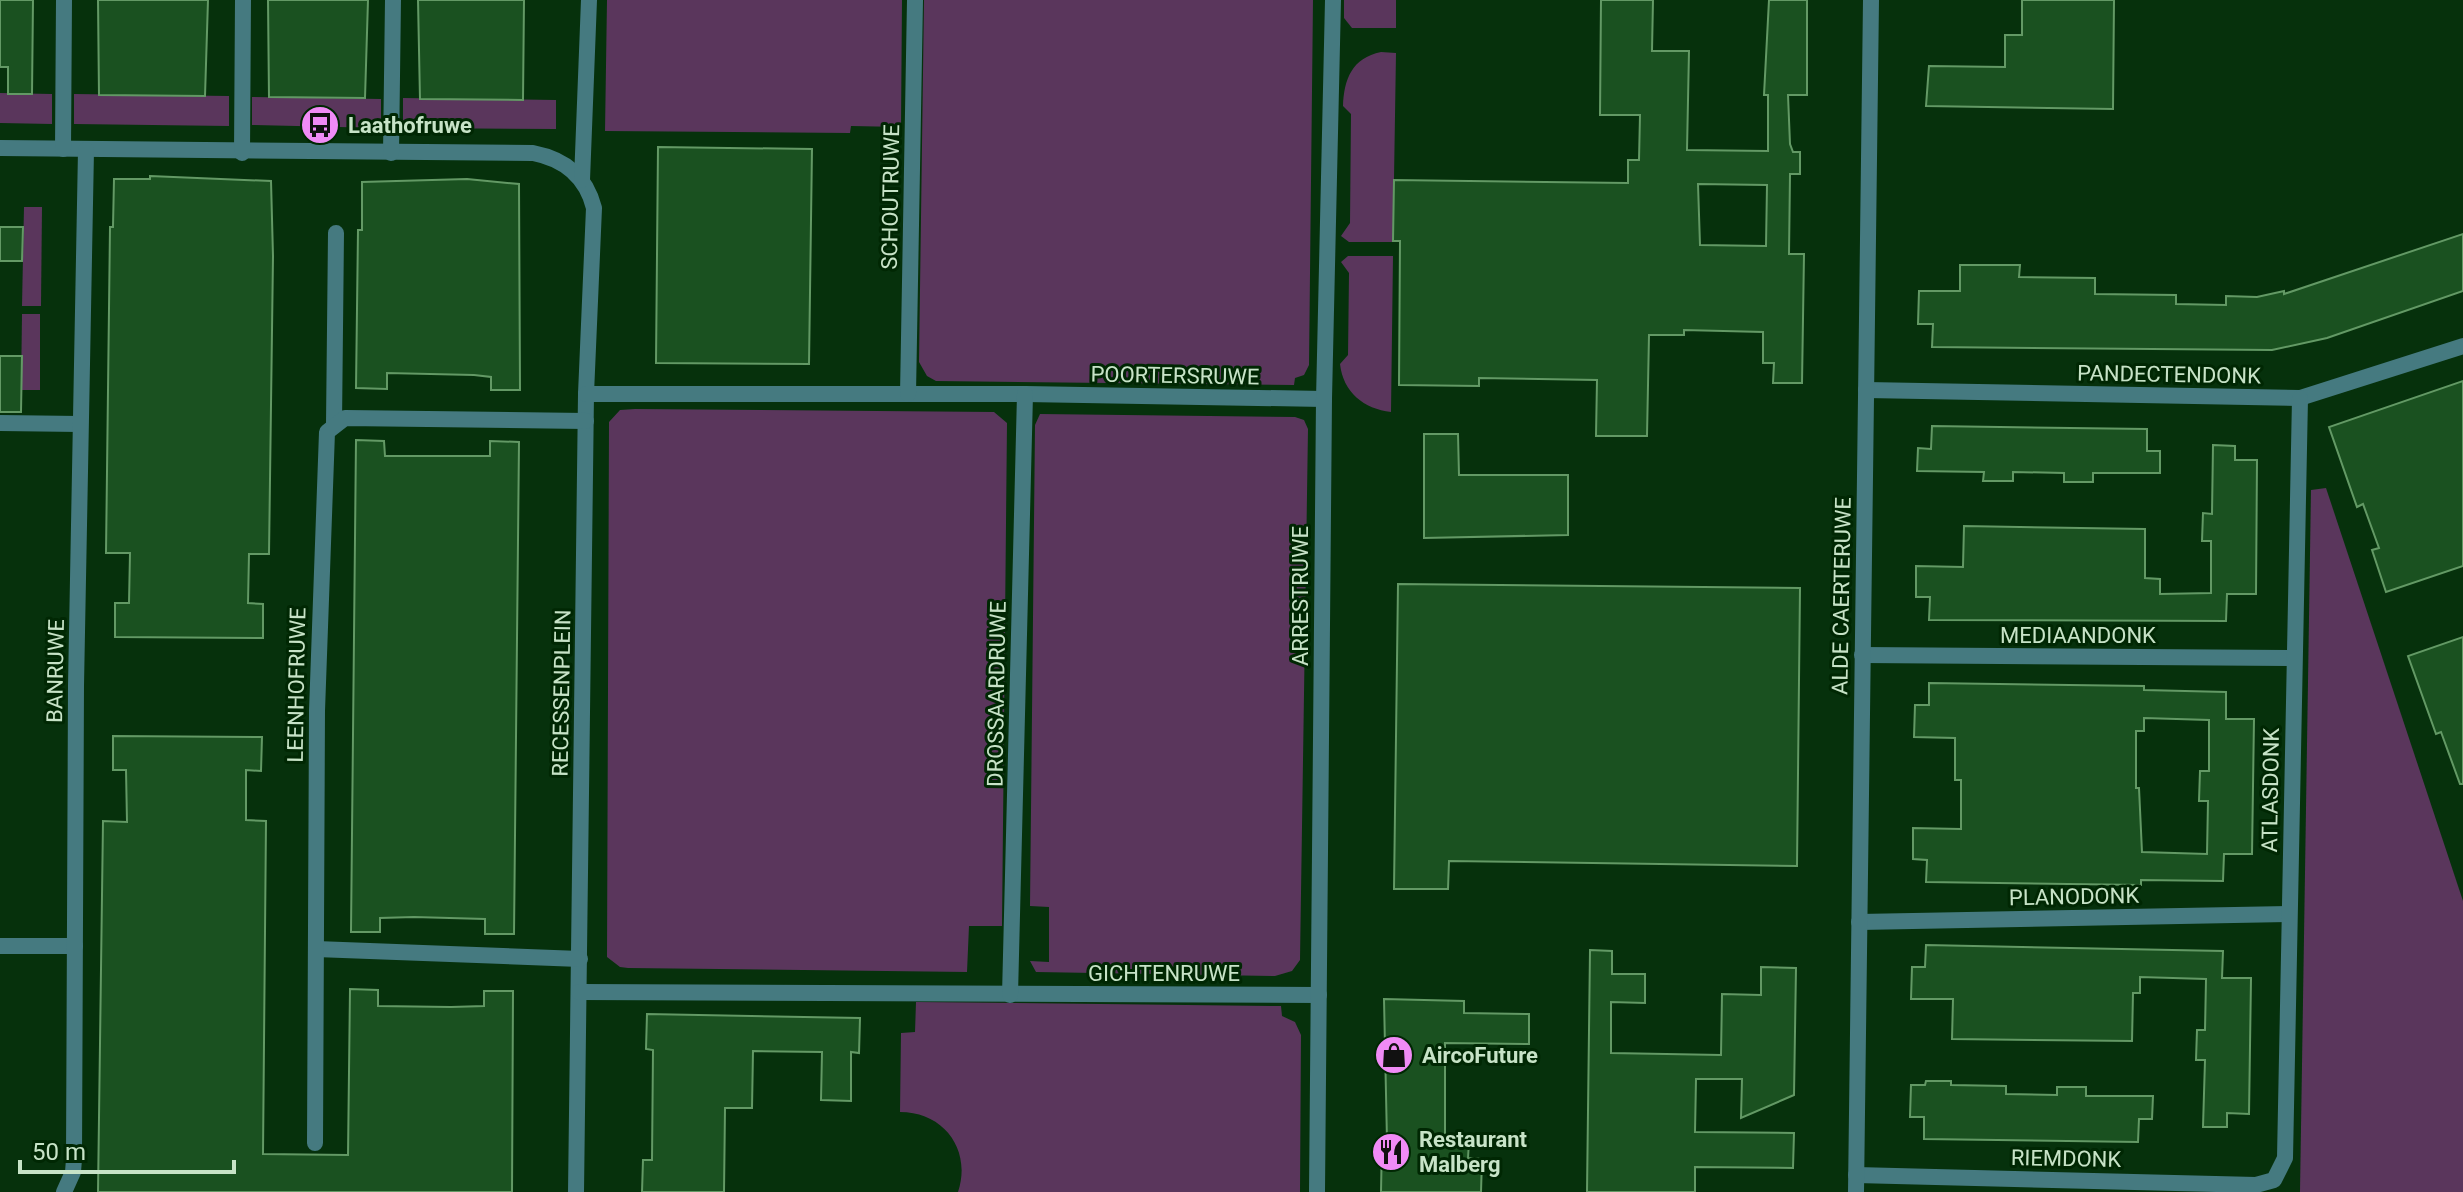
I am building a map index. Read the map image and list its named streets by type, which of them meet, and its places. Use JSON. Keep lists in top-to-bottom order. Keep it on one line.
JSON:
{"streets":{"street":["SCHOUTRUWE","PANDECTENDONK","POORTERSRUWE","ARRESTRUWE","ALDE CAERTERUWE","MEDIAANDONK","BANRUWE","LEENHOFRUWE","RECESSENPLEIN","DROSSAARDRUWE","ATLASDONK","PLANODONK","GICHTENRUWE","RIEMDONK"]},"crossings":[["PANDECTENDONK","ALDE CAERTERUWE"],["PANDECTENDONK","ATLASDONK"],["POORTERSRUWE","ARRESTRUWE"],["POORTERSRUWE","DROSSAARDRUWE"],["ARRESTRUWE","GICHTENRUWE"],["ALDE CAERTERUWE","MEDIAANDONK"],["ALDE CAERTERUWE","PLANODONK"],["ALDE CAERTERUWE","RIEMDONK"],["MEDIAANDONK","ATLASDONK"],["DROSSAARDRUWE","GICHTENRUWE"],["ATLASDONK","PLANODONK"],["ATLASDONK","RIEMDONK"]],"places":{"bus stop":["Laathofruwe"],"shop":["AircoFuture"],"restaurant":["Restaurant Malberg"]},"scale_bar":"50 m"}
